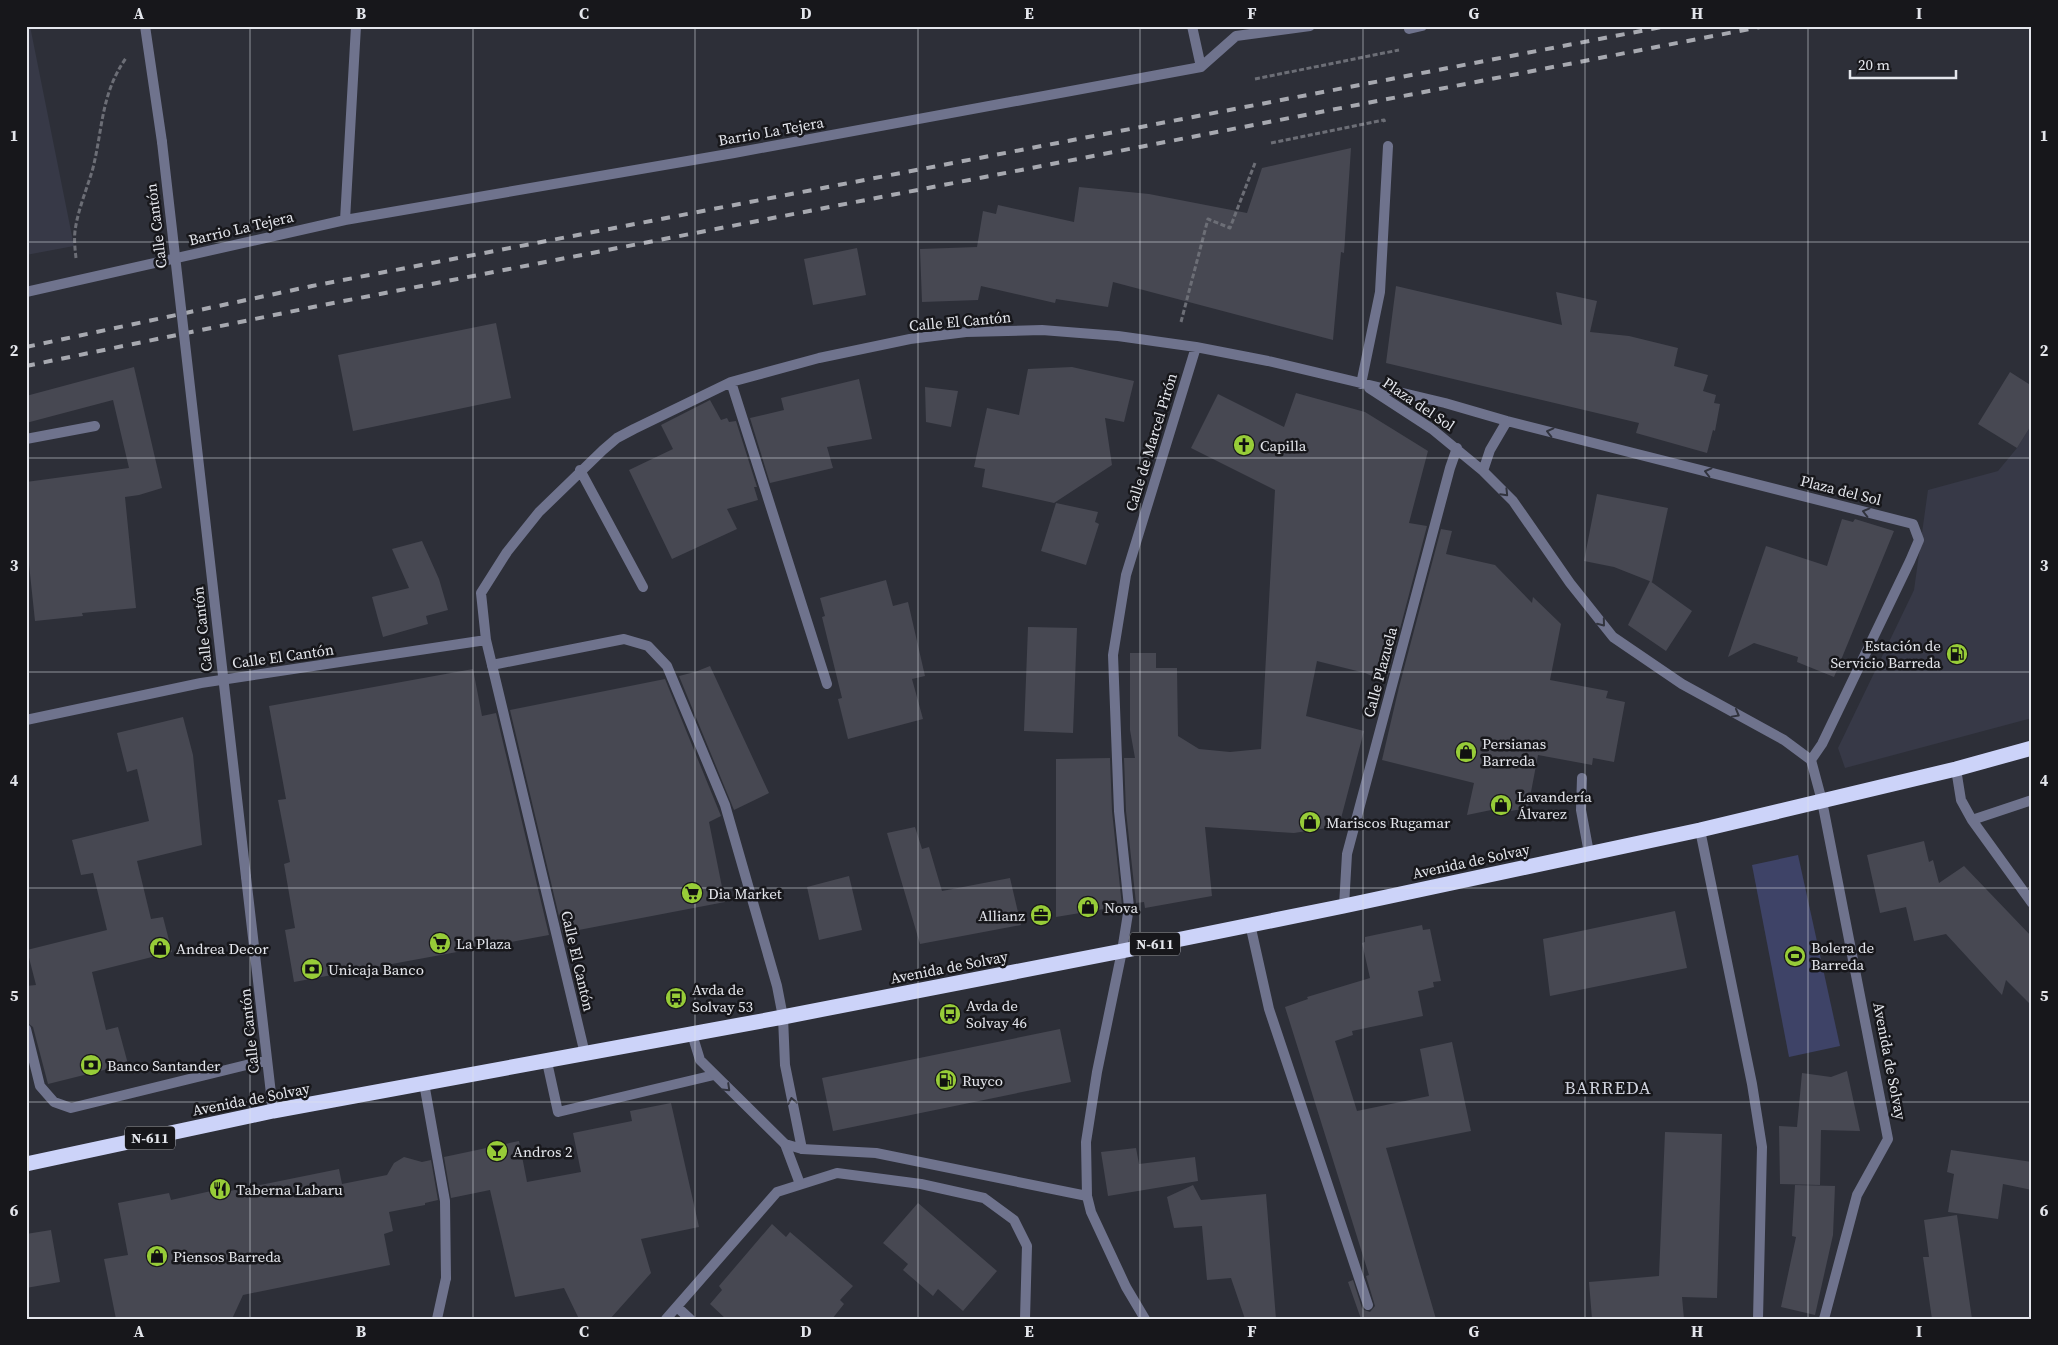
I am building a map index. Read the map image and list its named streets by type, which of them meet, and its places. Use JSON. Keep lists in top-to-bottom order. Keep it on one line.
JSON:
{"streets":{"highway":["Avenida de Solvay","N-611"],"street":["Barrio La Tejera","Calle Cantón","Calle El Cantón","Plaza del Sol","Calle de Marcel Pirón","Calle Plazuela"]},"crossings":[["Calle Cantón","Avenida de Solvay"],["Calle El Cantón","Calle de Marcel Pirón"],["Calle El Cantón","Avenida de Solvay"],["Plaza del Sol","Calle Plazuela"],["Calle de Marcel Pirón","Avenida de Solvay"],["Calle Plazuela","Avenida de Solvay"]],"districts":["BARREDA"],"places":{"church":["Capilla"],"fuel station":["Estación de Servicio Barreda","Ruyco"],"shop":["Persianas Barreda","Lavandería Álvarez","Mariscos Rugamar","Nova","Andrea Decor","Piensos Barreda"],"supermarket":["Dia Market","La Plaza"],"office":["Allianz"],"sports":["Bolera de Barreda"],"bank":["Unicaja Banco","Banco Santander"],"bus stop":["Avda de Solvay 53","Avda de Solvay 46"],"bar":["Andros 2"],"restaurant":["Taberna Labaru"]},"scale_bar":"20 m","grid":{"columns":["A","B","C","D","E","F","G","H","I"],"rows":["1","2","3","4","5","6"]}}
